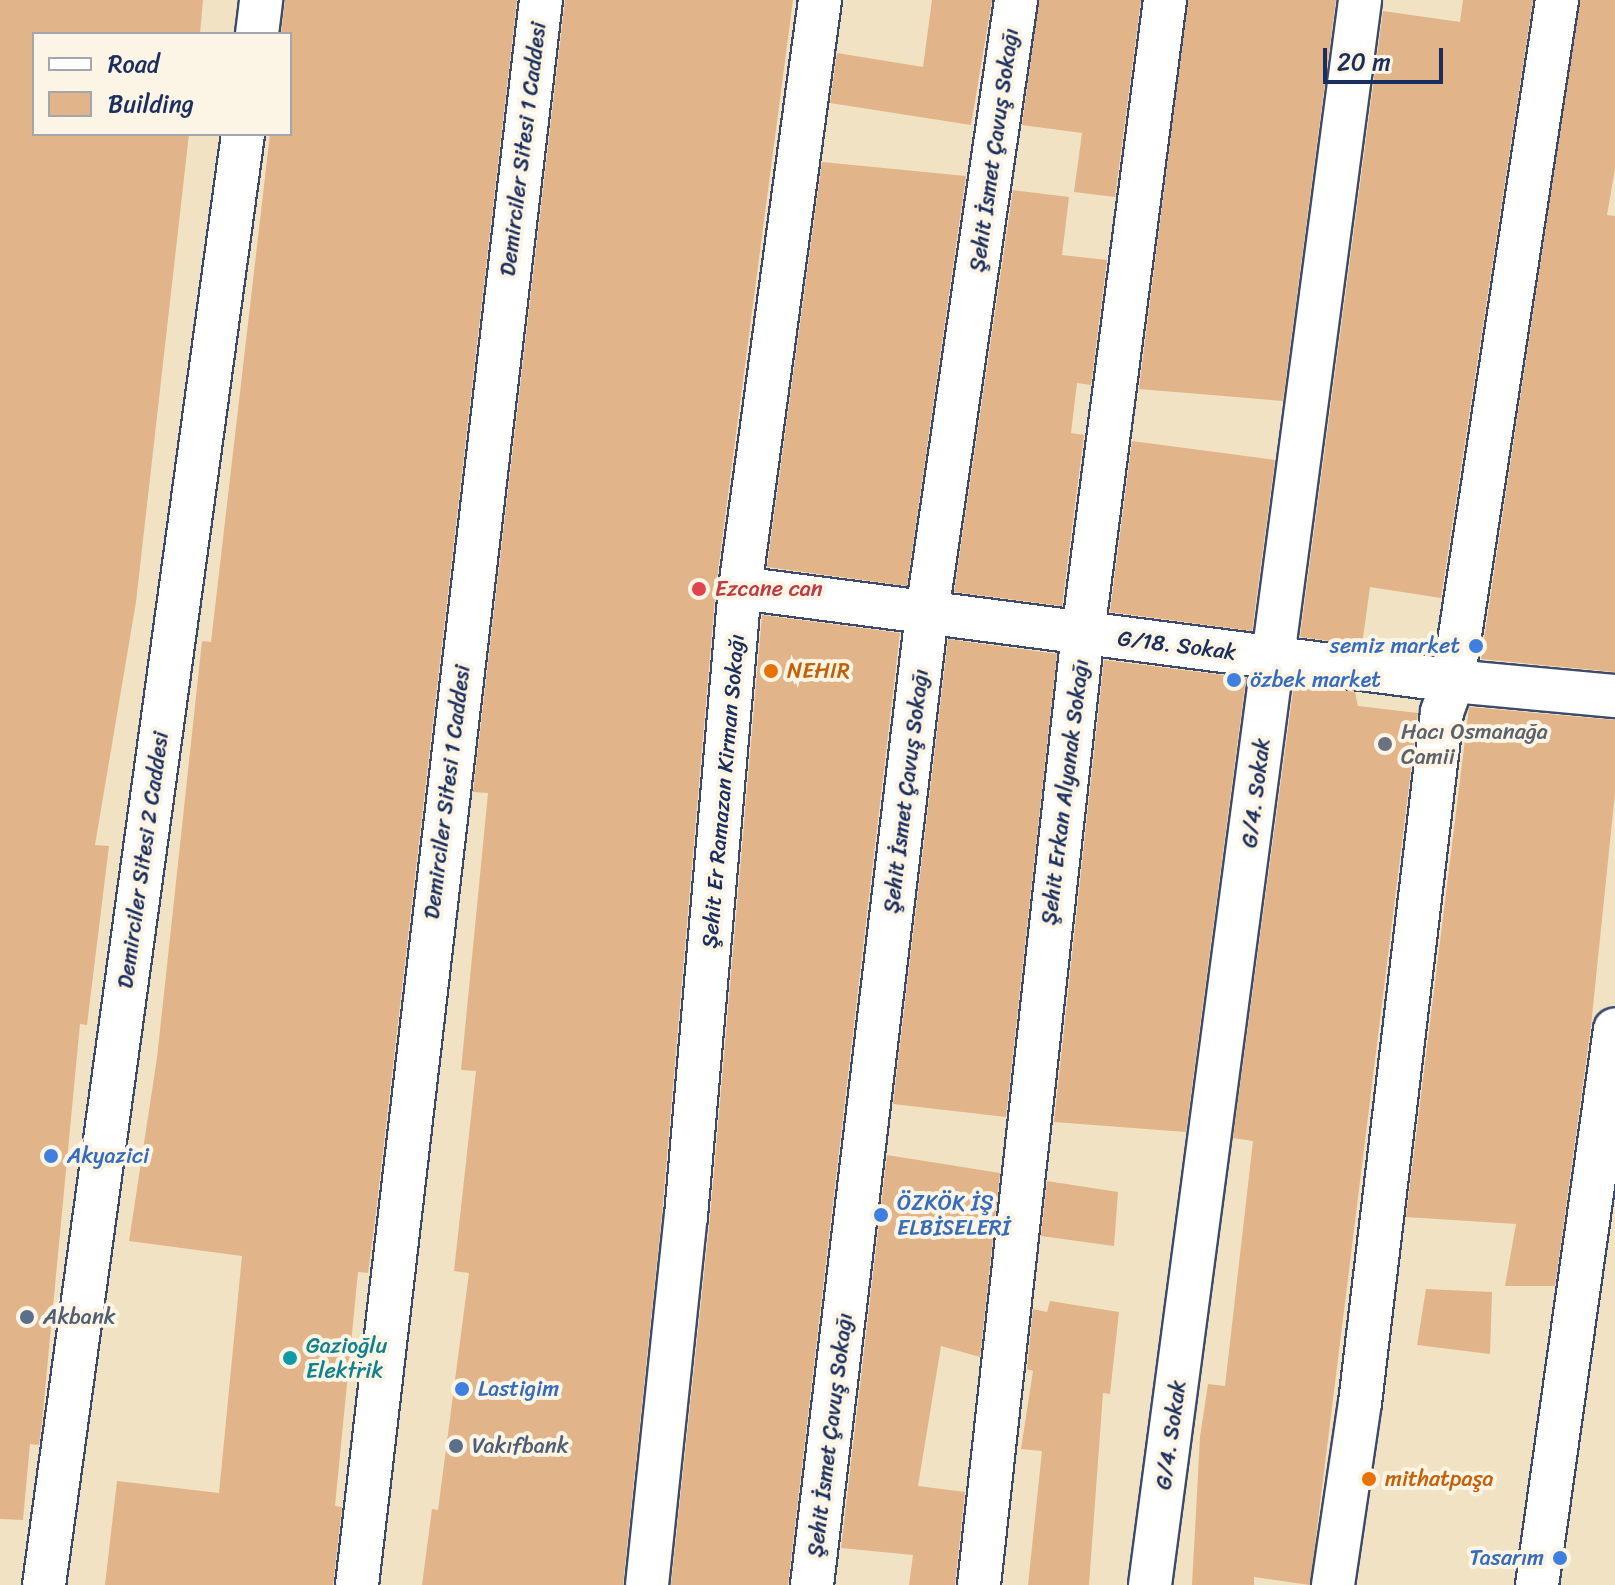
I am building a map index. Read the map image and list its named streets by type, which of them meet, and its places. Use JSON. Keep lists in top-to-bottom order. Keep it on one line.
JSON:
{"streets":{"street":["Demirciler Sitesi 1 Caddesi","Şehit İsmet Çavuş Sokağı","G/18. Sokak","Şehit Er Ramazan Kirman Sokağı","Şehit Erkan Alyanak Sokağı","G/4. Sokak","Demirciler Sitesi 2 Caddesi"]},"crossings":[["Şehit İsmet Çavuş Sokağı","G/18. Sokak"],["G/18. Sokak","Şehit Er Ramazan Kirman Sokağı"],["G/18. Sokak","Şehit Erkan Alyanak Sokağı"],["G/18. Sokak","G/4. Sokak"]],"places":["Ezcane can","semiz market","NEHIR","özbek market","Hacı Osmanağa Camii","Akyazici","ÖZKÖK İŞ ELBİSELERİ","Akbank","Gazioğlu Elektrik","Lastigim","Vakıfbank","mithatpaşa","Tasarım"],"legend":["Road","Building"],"scale_bar":"20 m"}
